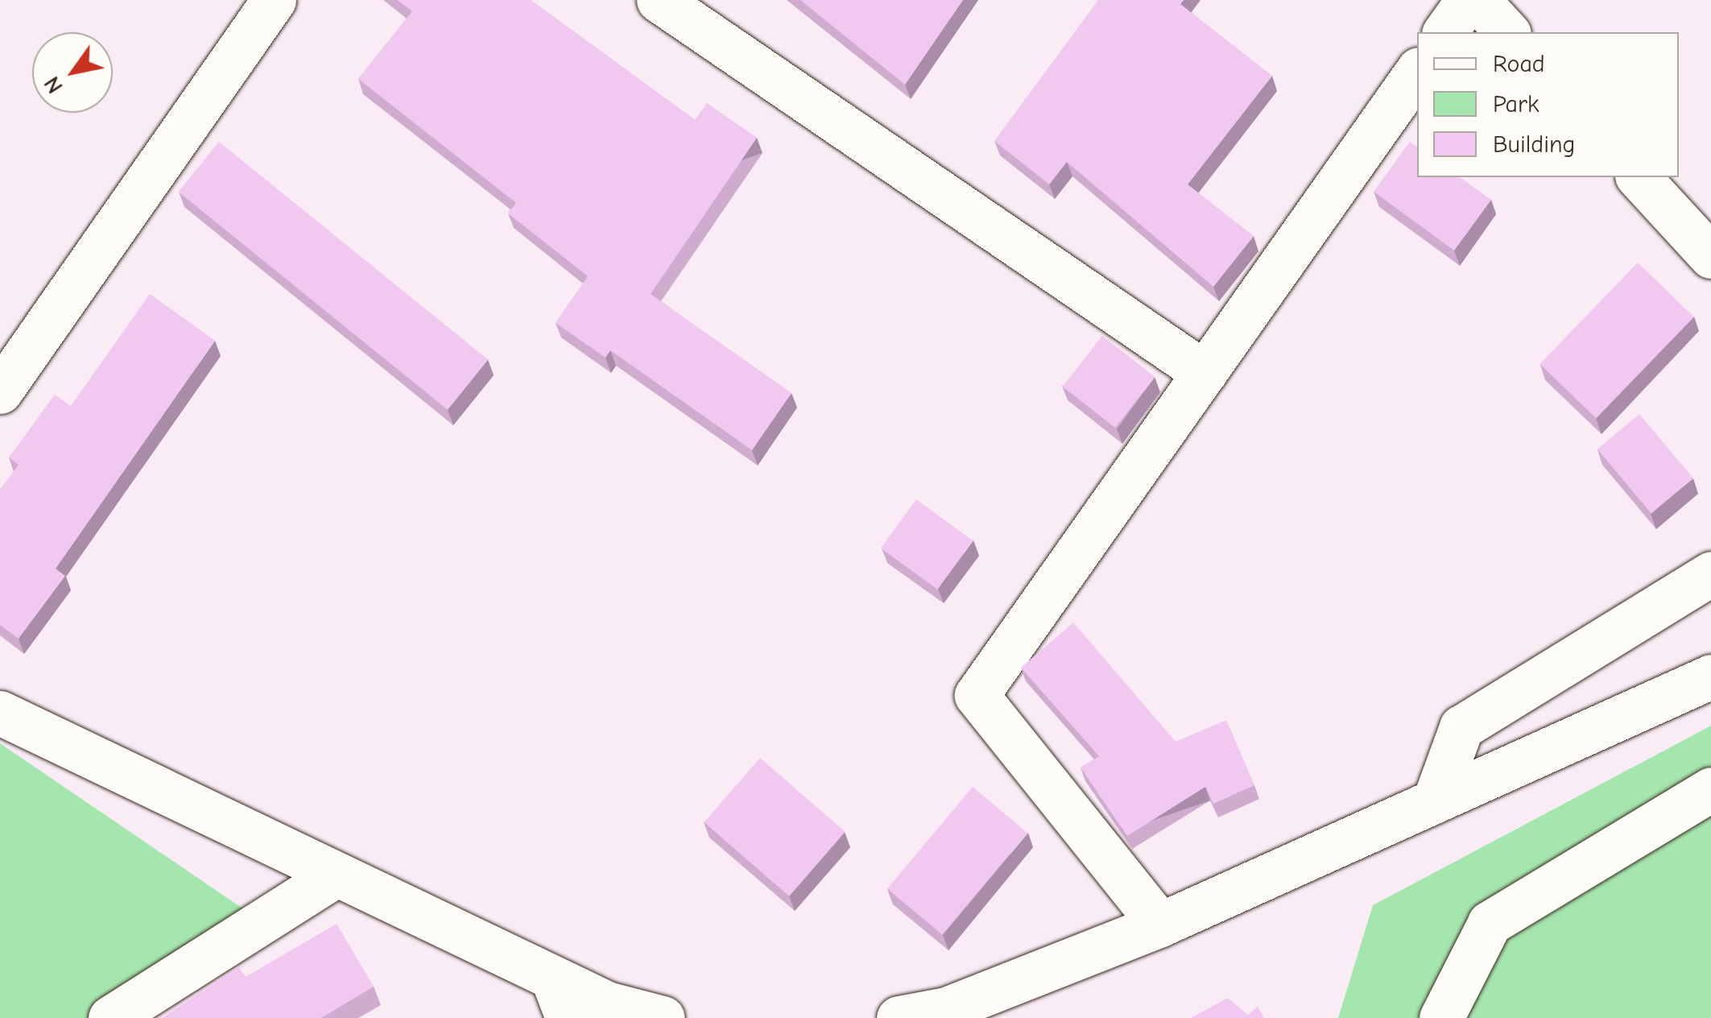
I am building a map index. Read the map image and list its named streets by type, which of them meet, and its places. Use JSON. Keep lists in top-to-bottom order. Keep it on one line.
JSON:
{"legend":["Road","Park","Building"],"north":"bottom left"}
